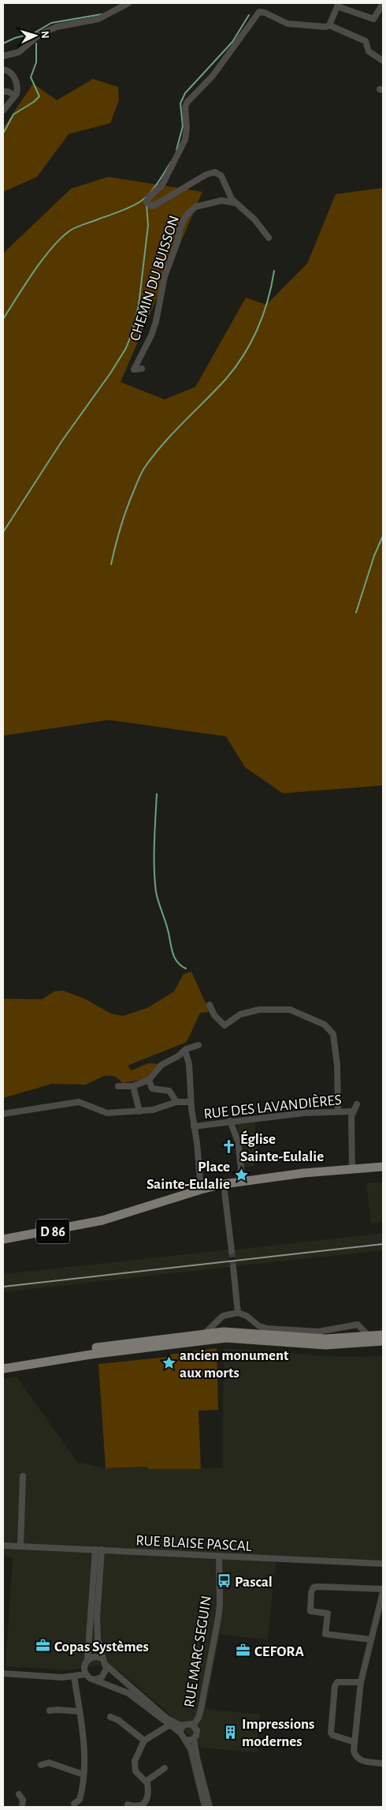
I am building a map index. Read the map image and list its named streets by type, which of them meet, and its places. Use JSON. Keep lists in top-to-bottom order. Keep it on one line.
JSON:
{"streets":{"main road":["D 86"],"street":["CHEMIN DU BUISSON","RUE DES LAVANDIÈRES","RUE BLAISE PASCAL","RUE MARC SEGUIN"]},"crossings":[["RUE BLAISE PASCAL","RUE MARC SEGUIN"]],"places":{"church":["Église Sainte-Eulalie"],"place":["Place Sainte-Eulalie","ancien monument aux morts"],"bus stop":["Pascal"],"office":["Copas Systèmes","CEFORA"],"building":["Impressions modernes"]},"north":"right"}
